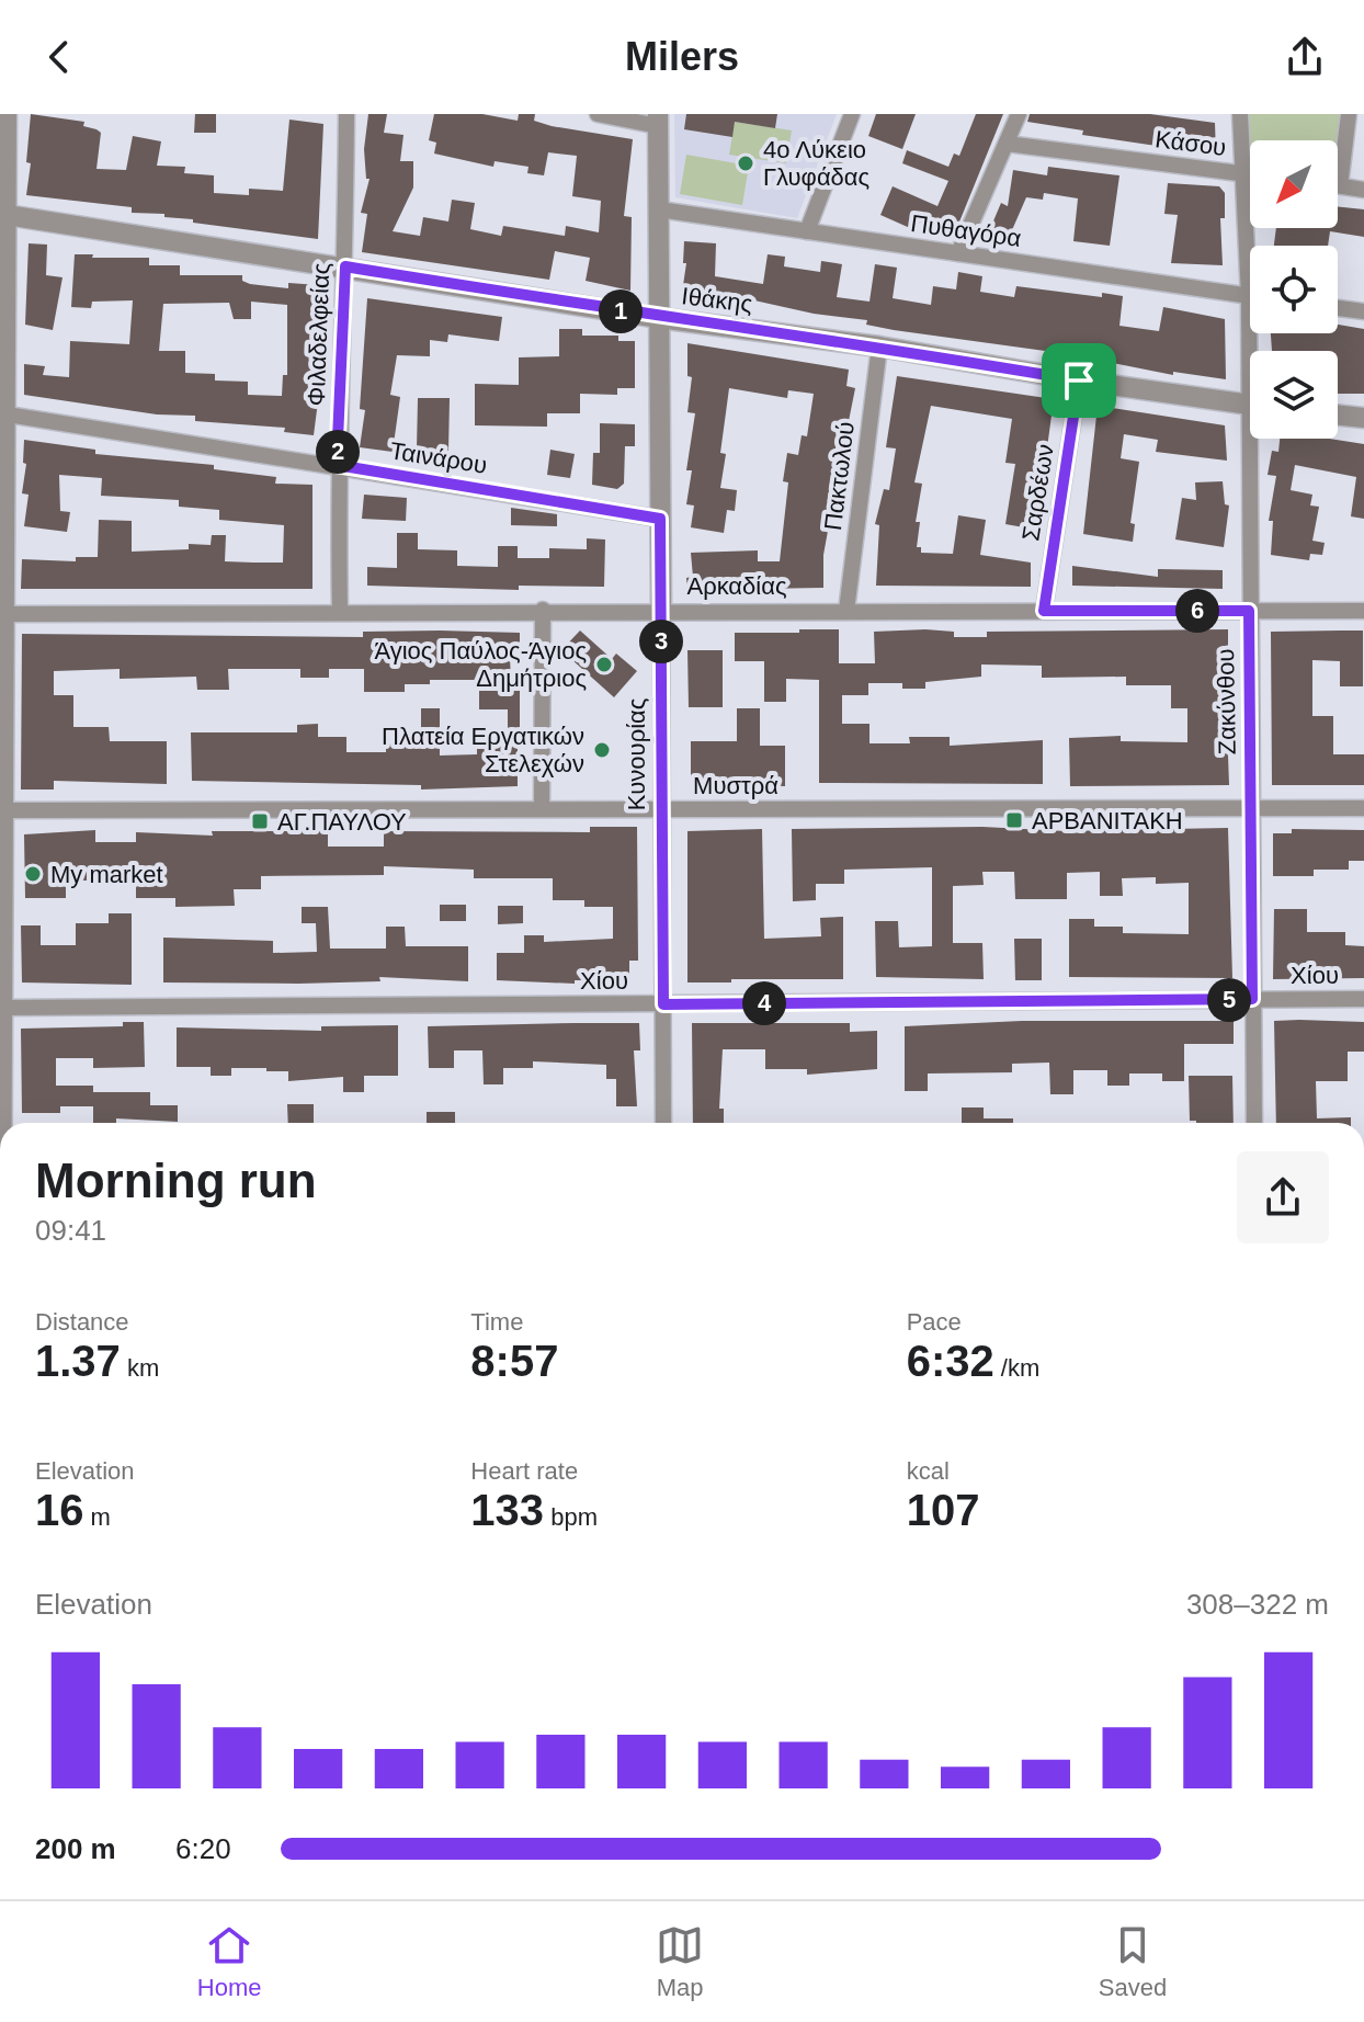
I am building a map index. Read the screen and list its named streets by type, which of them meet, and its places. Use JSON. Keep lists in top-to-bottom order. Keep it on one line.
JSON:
{"streets":{"street":["Κάσου","Πυθαγόρα","Ιθάκης","Φιλαδελφείας","Ταινάρου","Πακτωλού","Σαρδέων","Αρκαδίας","Ζακύνθου","Κυνουρίας","Μυστρά","Χίου"]},"crossings":[["Κάσου","Ζακύνθου"],["Πυθαγόρα","Κυνουρίας"],["Ιθάκης","Φιλαδελφείας"],["Ιθάκης","Πακτωλού"],["Ιθάκης","Σαρδέων"],["Ιθάκης","Κυνουρίας"],["Φιλαδελφείας","Ταινάρου"],["Φιλαδελφείας","Αρκαδίας"],["Ταινάρου","Κυνουρίας"],["Πακτωλού","Αρκαδίας"],["Σαρδέων","Αρκαδίας"],["Αρκαδίας","Ζακύνθου"],["Αρκαδίας","Κυνουρίας"],["Ζακύνθου","Μυστρά"],["Ζακύνθου","Χίου"],["Κυνουρίας","Μυστρά"],["Κυνουρίας","Χίου"]],"places":{"other":["4ο Λύκειο Γλυφάδας","Άγιος Παύλος-Άγιος Δημήτριος","Πλατεία Εργατικών Στελεχών","My market"],"transit":["ΑΡΒΑΝΙΤΑΚΗ","ΑΓ.ΠΑΥΛΟΥ"]},"north":"bottom left","page":{"header":"Milers","pins":["1","2","6","3","5","4"],"heading":["Morning run","09:41"],"stats":[["Distance","1.37 km"],["Time","8:57"],["Pace","6:32 /km"],["Elevation","16 m"],["Heart rate","133 bpm"],["kcal","107"]],"chart":["Elevation","308–322 m"],"list":[{"name":"200 m","note":"6:20"}],"tabs":["Home","Map","Saved"]}}
